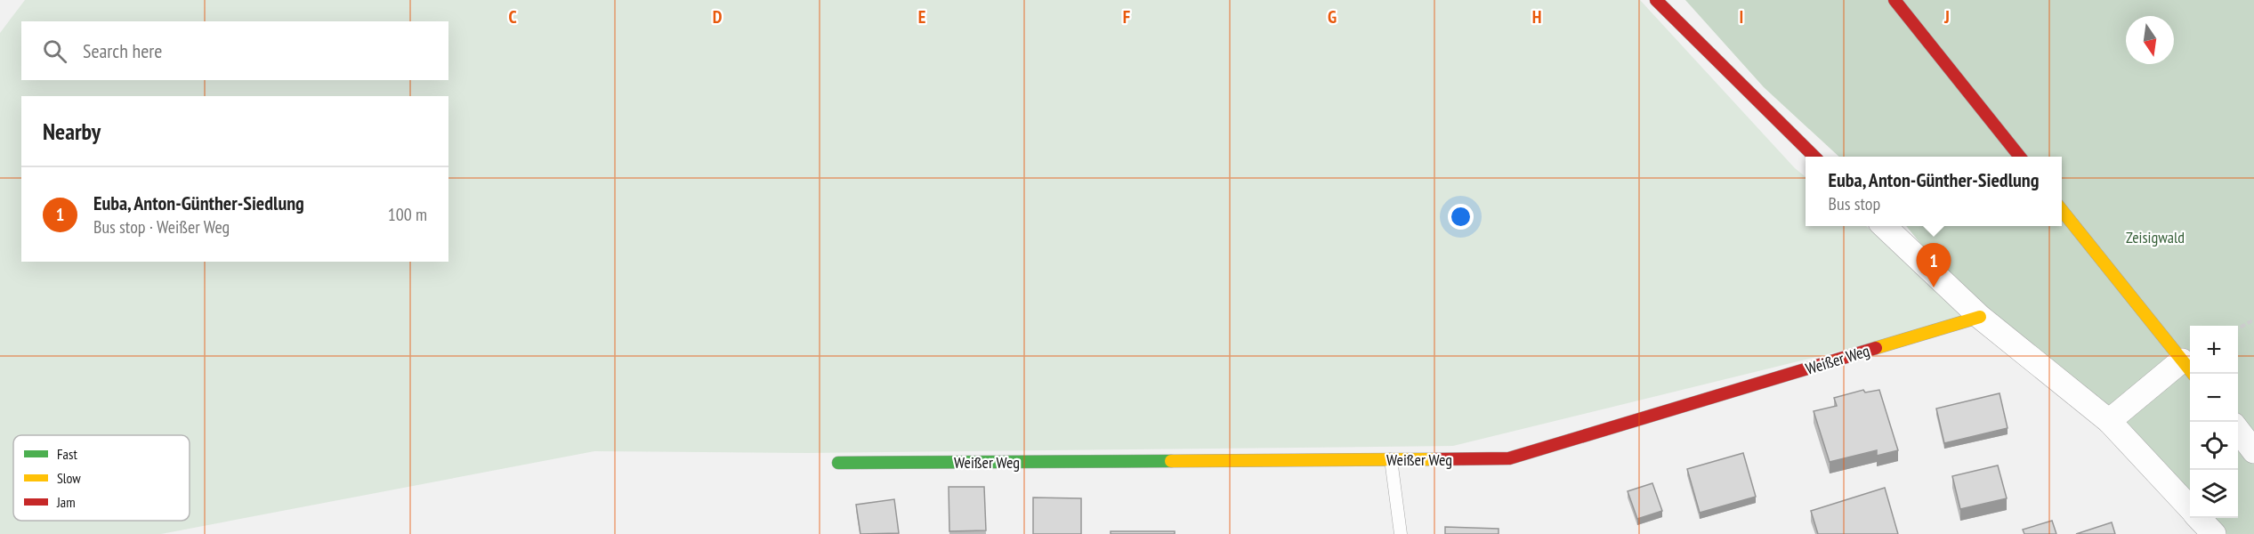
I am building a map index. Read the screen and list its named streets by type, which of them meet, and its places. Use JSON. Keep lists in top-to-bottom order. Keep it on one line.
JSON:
{"streets":{"street":["Weißer Weg"]},"parks":["Zeisigwald"],"legend":["Fast","Slow","Jam"],"north":"bottom","page":{"search":"Search here","heading":"Nearby","popup":["Euba, Anton-Günther-Siedlung","Bus stop"],"list":[{"mark":"1","name":"Euba, Anton-Günther-Siedlung","note":"Bus stop · Weißer Weg","value":"100 m"}],"pins":"1","map_buttons":["+","−"]},"grid":{"columns":["C","D","E","F","G","H","I","J"]}}
